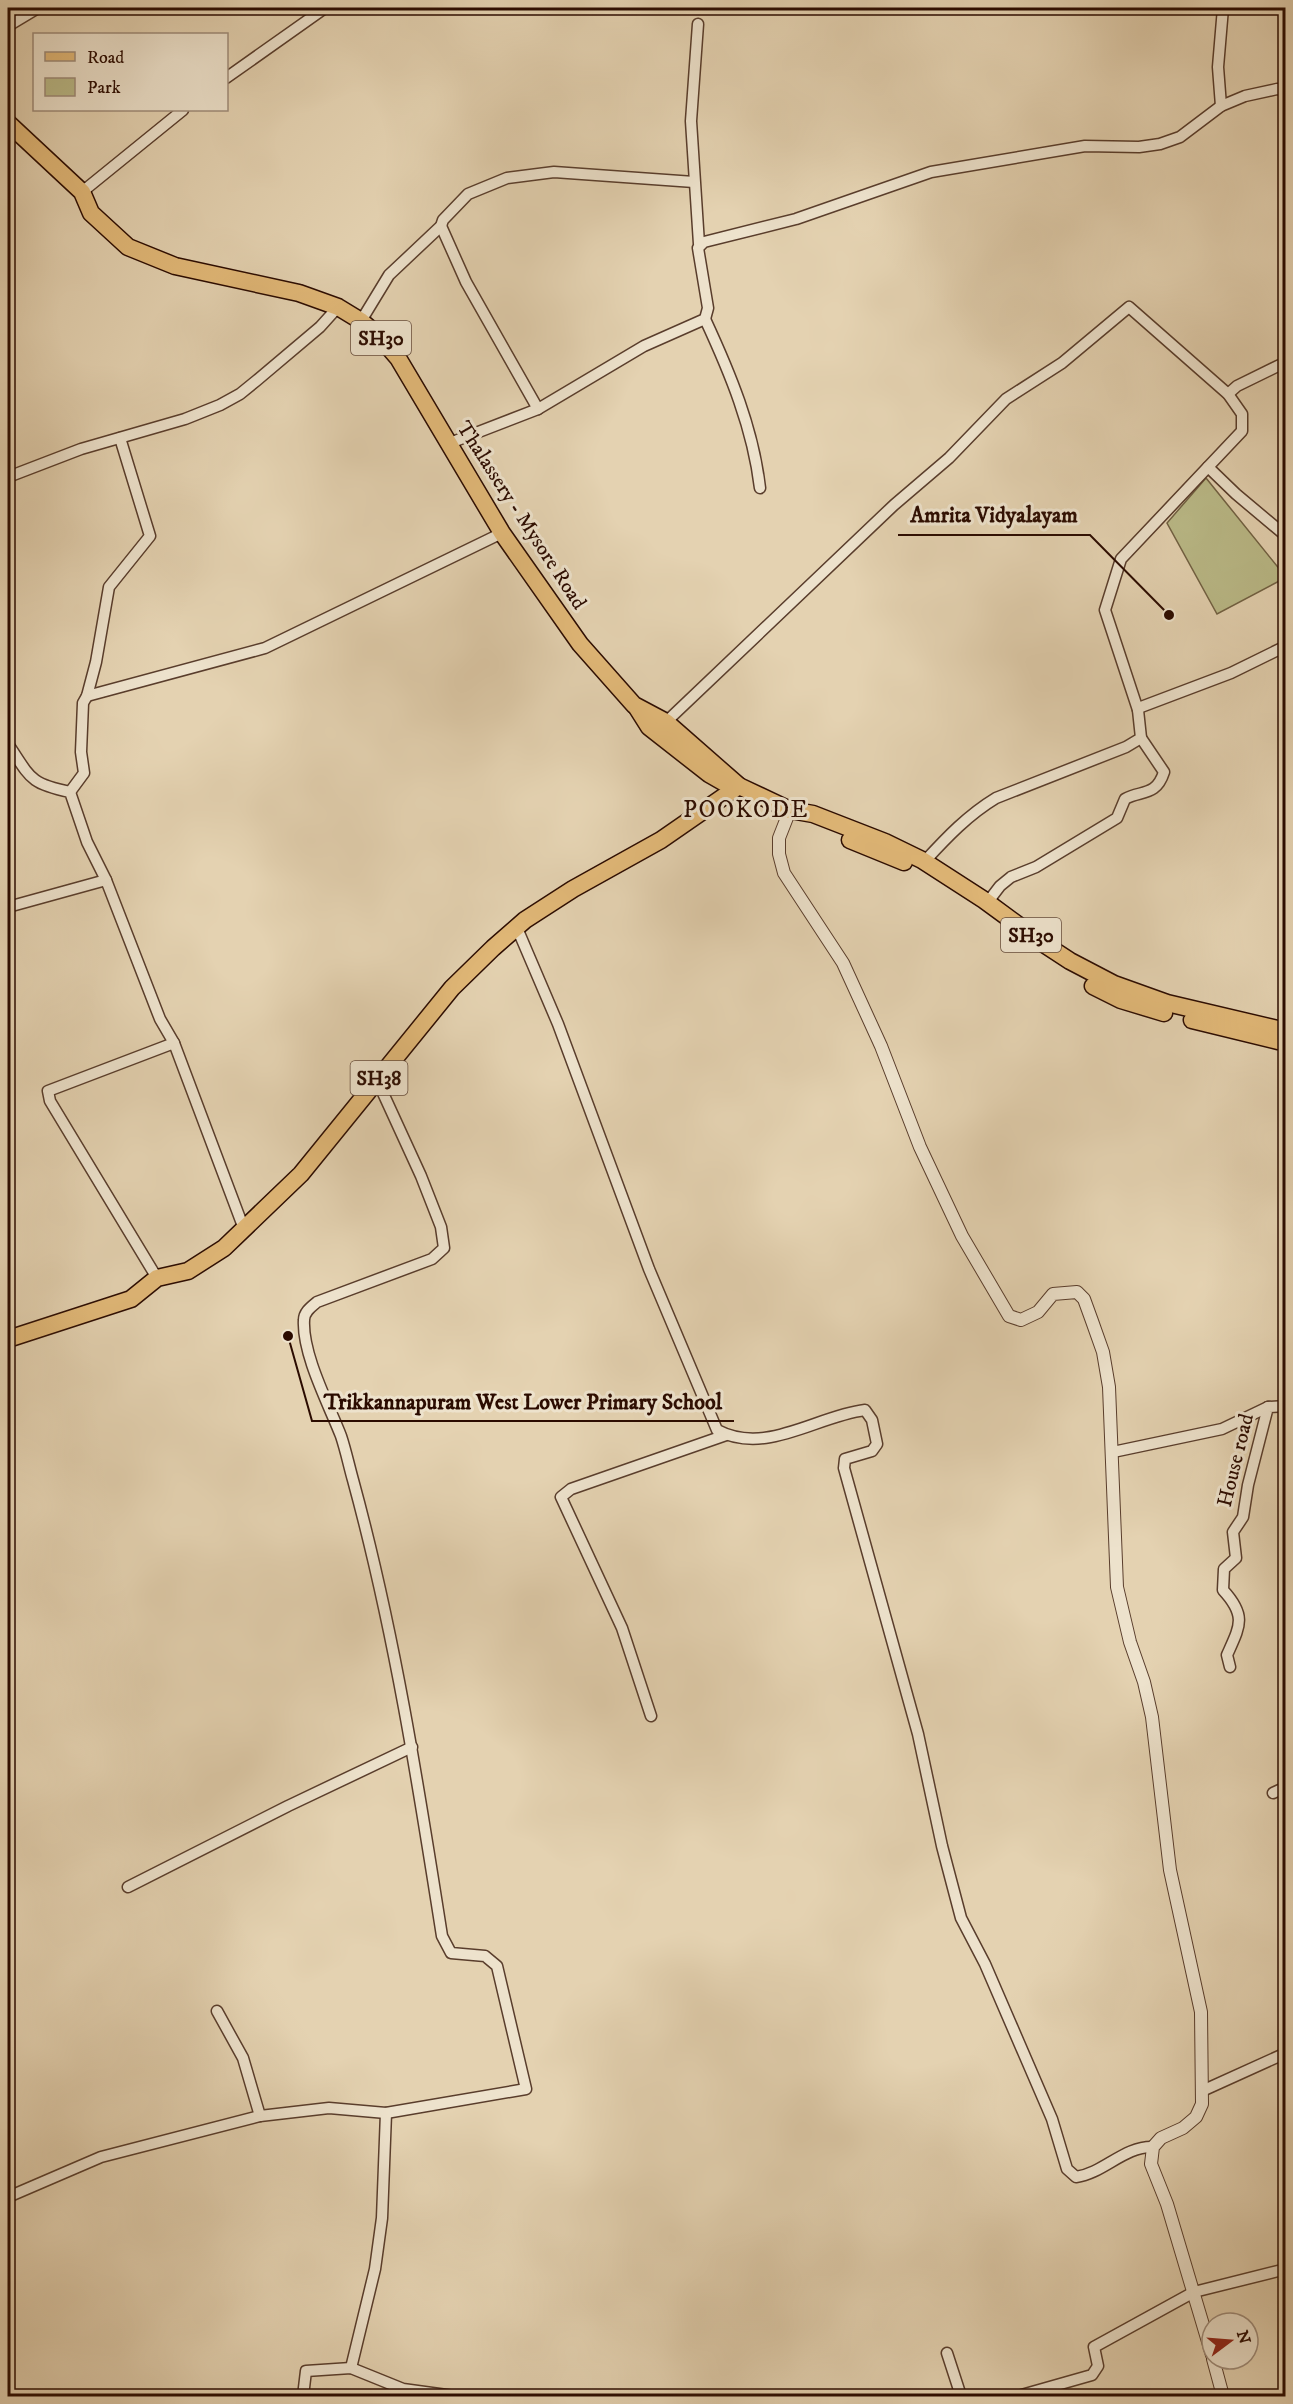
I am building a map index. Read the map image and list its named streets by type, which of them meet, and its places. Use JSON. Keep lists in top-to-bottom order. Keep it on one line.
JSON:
{"streets":{"main road":["SH30","Thalassery - Mysore Road","SH38"],"street":["House road"]},"crossings":[["Thalassery - Mysore Road","SH38"]],"districts":["POOKODE"],"places":["Amrita Vidyalayam","Trikkannapuram West Lower Primary School"],"legend":["Road","Park"],"north":"right"}
